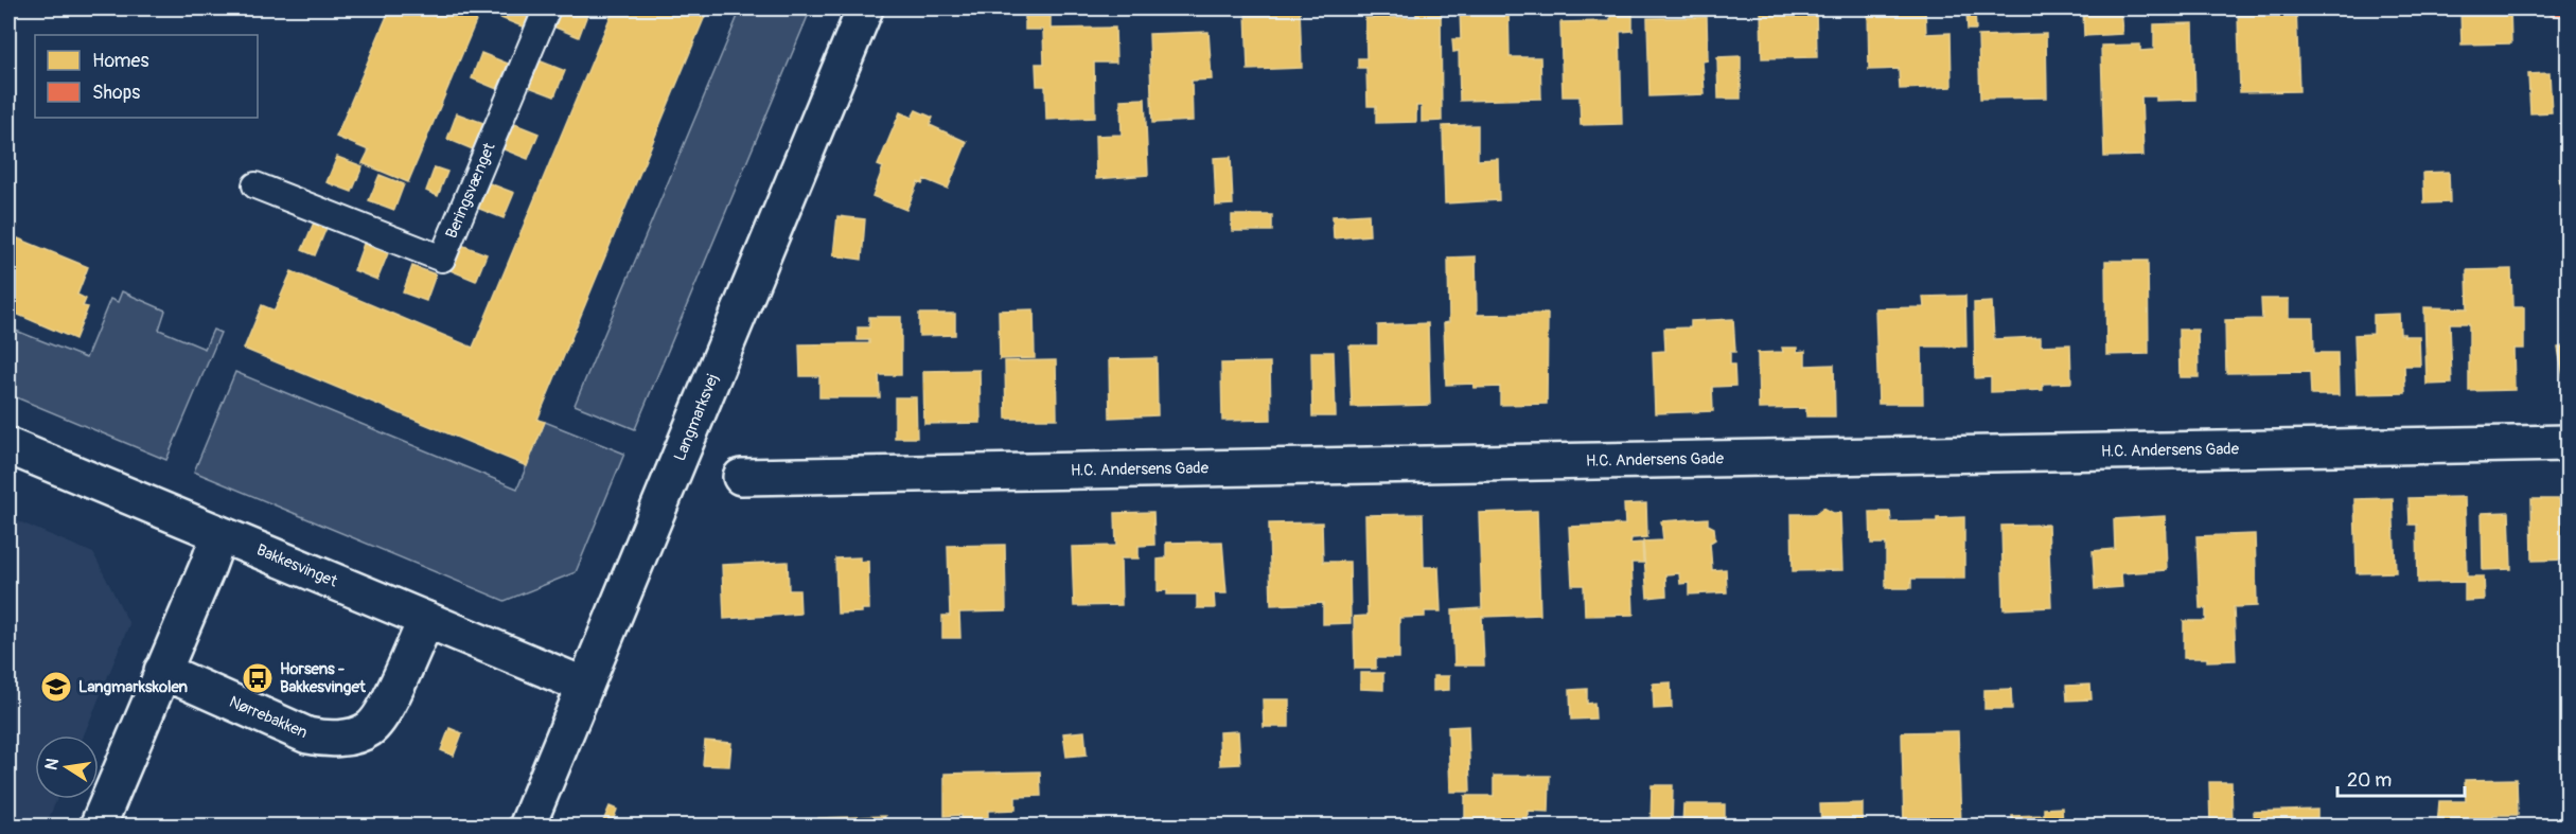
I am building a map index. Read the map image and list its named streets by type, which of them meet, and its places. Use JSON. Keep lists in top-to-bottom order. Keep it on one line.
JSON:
{"streets":{"street":["Langmarksvej","H.C. Andersens Gade","Bakkesvinget","Nørrebakken"],"lane":["Beringsvænget"]},"crossings":[["Langmarksvej","Bakkesvinget"],["Bakkesvinget","Nørrebakken"]],"places":{"bus stop":["Horsens - Bakkesvinget"],"school or university":["Langmarkskolen"]},"legend":["Homes","Shops"],"scale_bar":"20 m","north":"left"}
